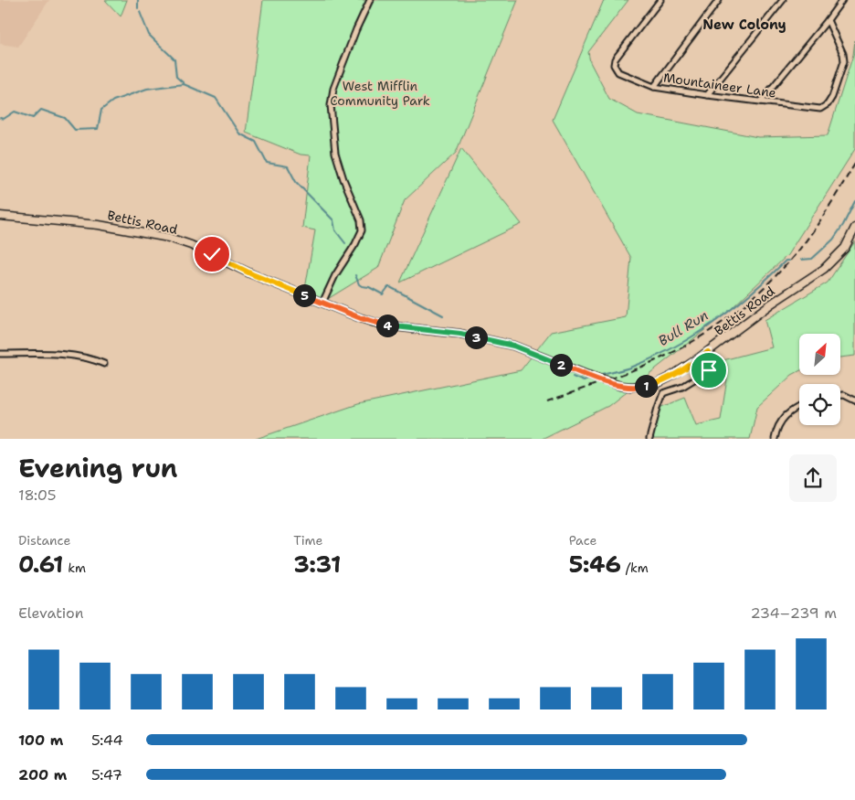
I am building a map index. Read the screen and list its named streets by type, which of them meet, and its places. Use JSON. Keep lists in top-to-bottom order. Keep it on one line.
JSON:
{"streets":{"street":["Mountaineer Lane","Bettis Road"]},"districts":["New Colony"],"water":["Bull Run"],"parks":["West Mifflin Community Park"],"north":"top right","page":{"pins":["5","4","3","2","1"],"heading":["Evening run","18:05"],"stats":[["Distance","0.61 km"],["Time","3:31"],["Pace","5:46 /km"]],"chart":["Elevation","234–239 m"],"list":[{"name":"100 m","note":"5:44"},{"name":"200 m","note":"5:47"}]}}
